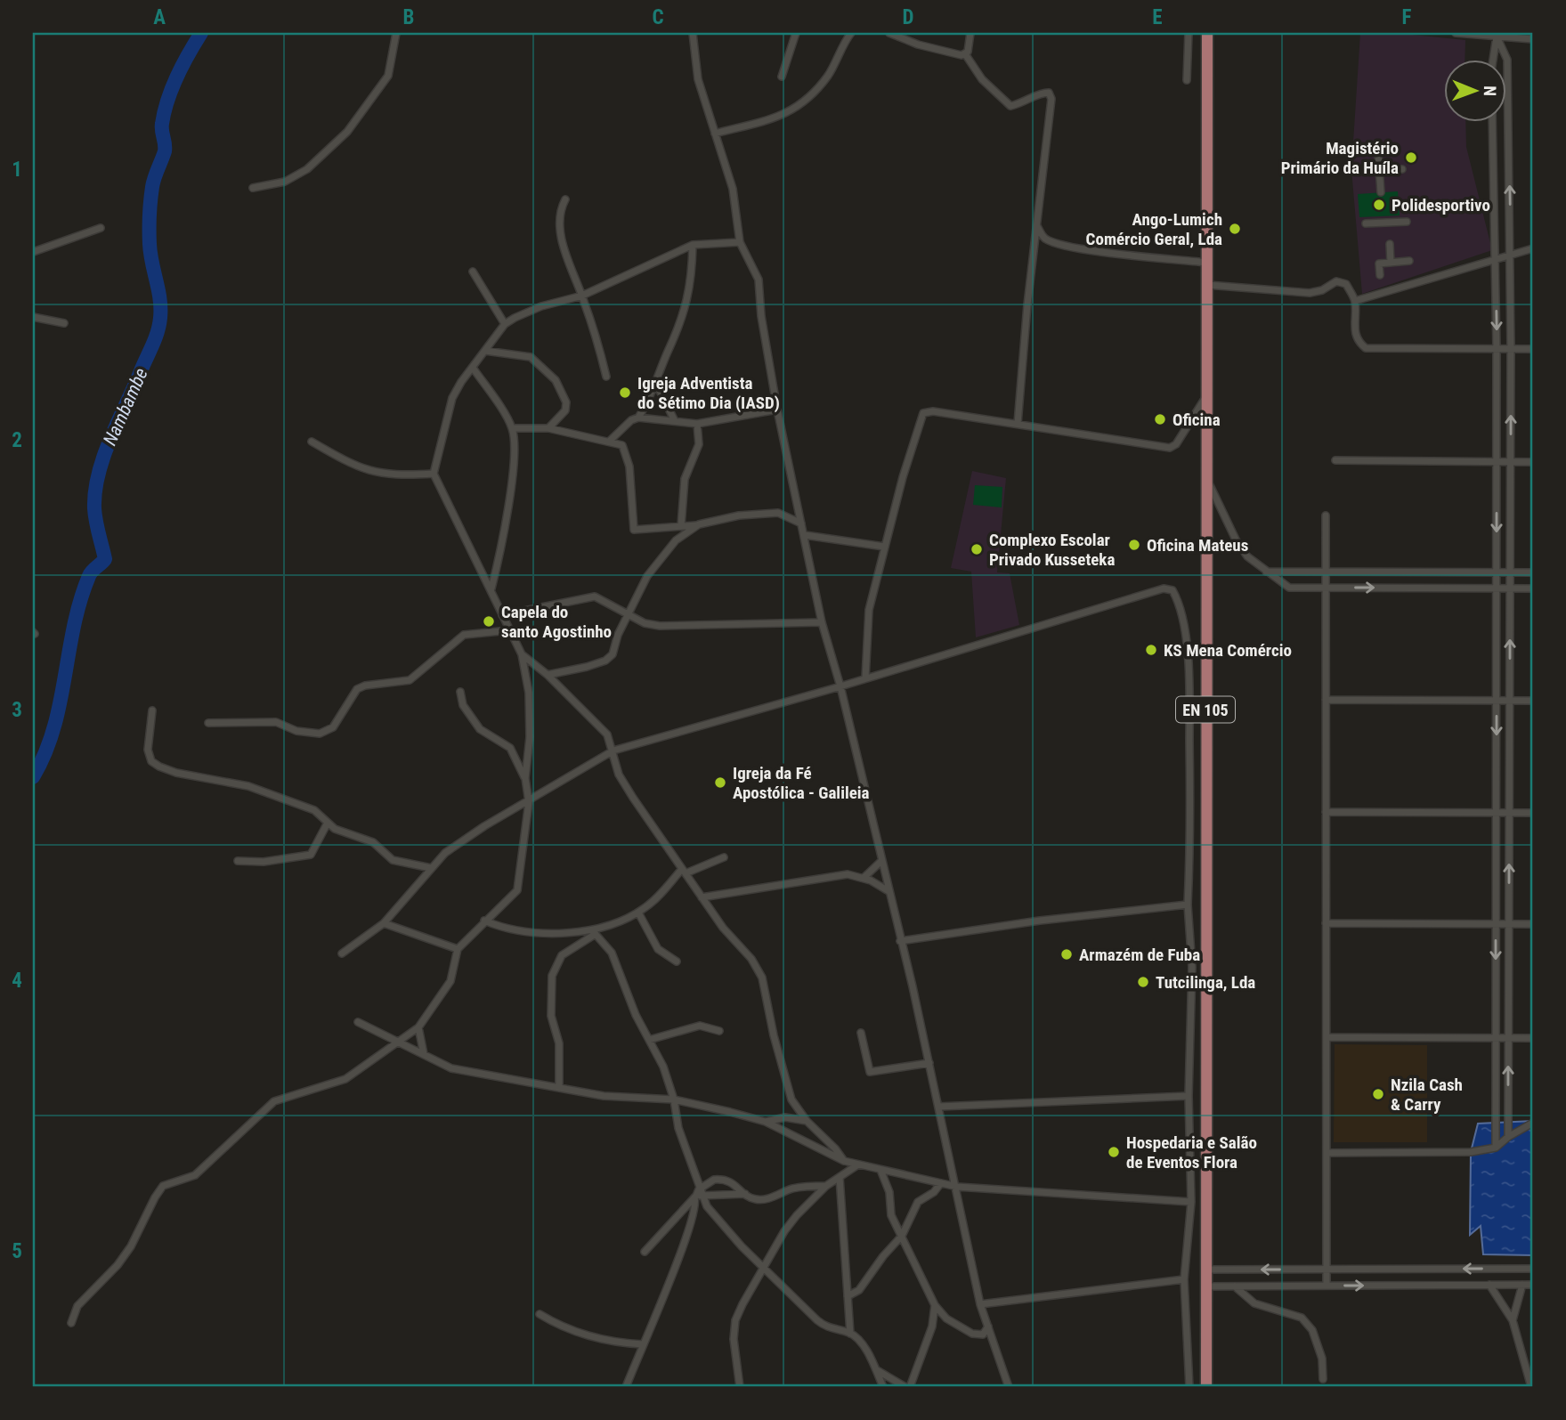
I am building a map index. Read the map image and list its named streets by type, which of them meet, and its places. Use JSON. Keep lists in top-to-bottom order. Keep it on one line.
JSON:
{"streets":{"main road":["EN 105"]},"water":["Nambambe"],"places":["Magistério Primário da Huíla","Polidesportivo","Ango-Lumich Comércio Geral, Lda","Igreja Adventista do Sétimo Dia (IASD)","Oficina","Oficina Mateus","Complexo Escolar Privado Kusseteka","Capela do santo Agostinho","KS Mena Comércio","Igreja da Fé Apostólica - Galileia","Armazém de Fuba","Tutcilinga, Lda","Nzila Cash & Carry","Hospedaria e Salão de Eventos Flora"],"north":"right","grid":{"columns":["A","B","C","D","E","F"],"rows":["1","2","3","4","5"]}}
